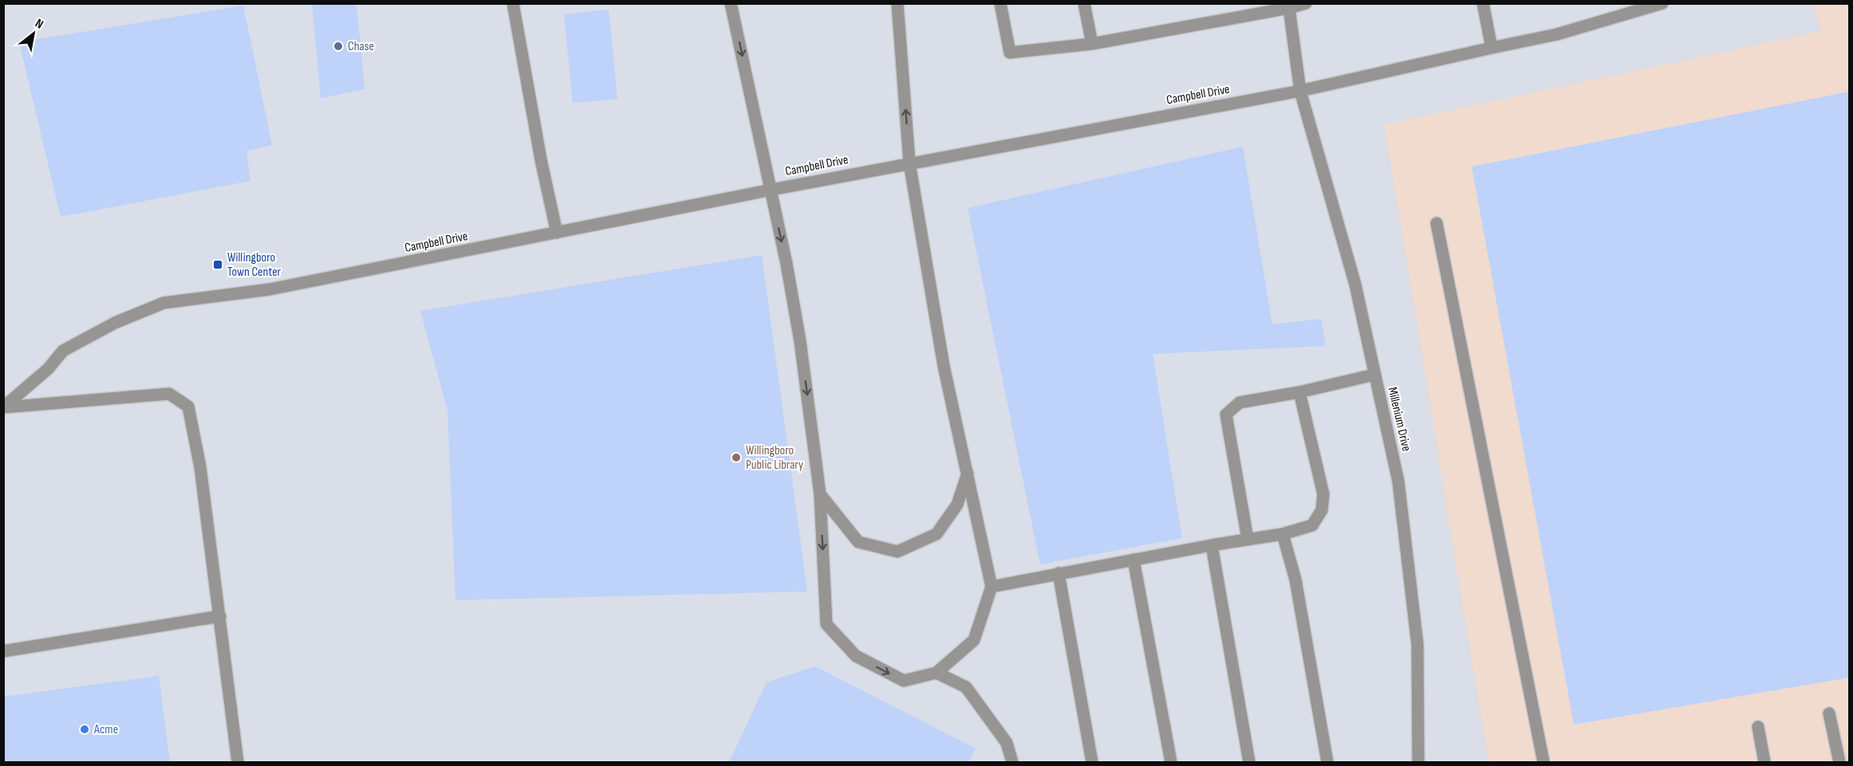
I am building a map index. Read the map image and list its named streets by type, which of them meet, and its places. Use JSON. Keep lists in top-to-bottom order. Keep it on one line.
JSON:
{"streets":{"street":["Campbell Drive","Millenium Drive"]},"crossings":[["Campbell Drive","Millenium Drive"]],"places":{"other":["Chase","Willingboro Public Library","Acme"],"transit":["Willingboro Town Center"]},"north":"top right"}
